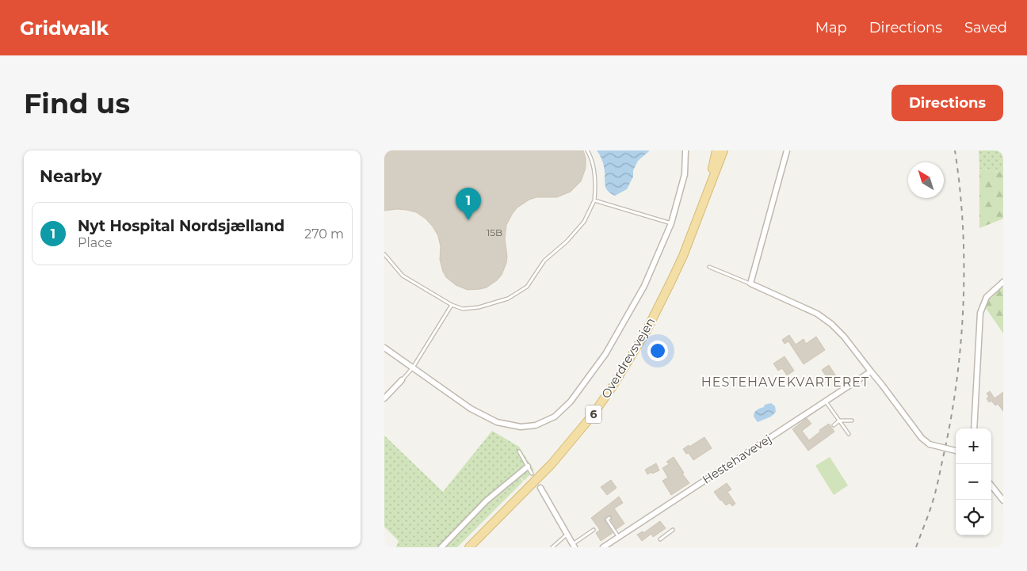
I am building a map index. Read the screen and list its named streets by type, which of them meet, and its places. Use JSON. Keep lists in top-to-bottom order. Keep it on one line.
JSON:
{"streets":{"main road":["Overdrevsvejen","6"],"street":["Hestehavevej"]},"districts":["HESTEHAVEKVARTERET"],"house_numbers":["15B"],"north":"top left","page":{"header":"Gridwalk","nav":["Map","Directions","Saved"],"buttons":"Directions","title":"Find us","heading":"Nearby","pins":"1","list":[{"mark":"1","name":"Nyt Hospital Nordsjælland","note":"Place","value":"270 m"}],"map_buttons":["+","−"]}}
